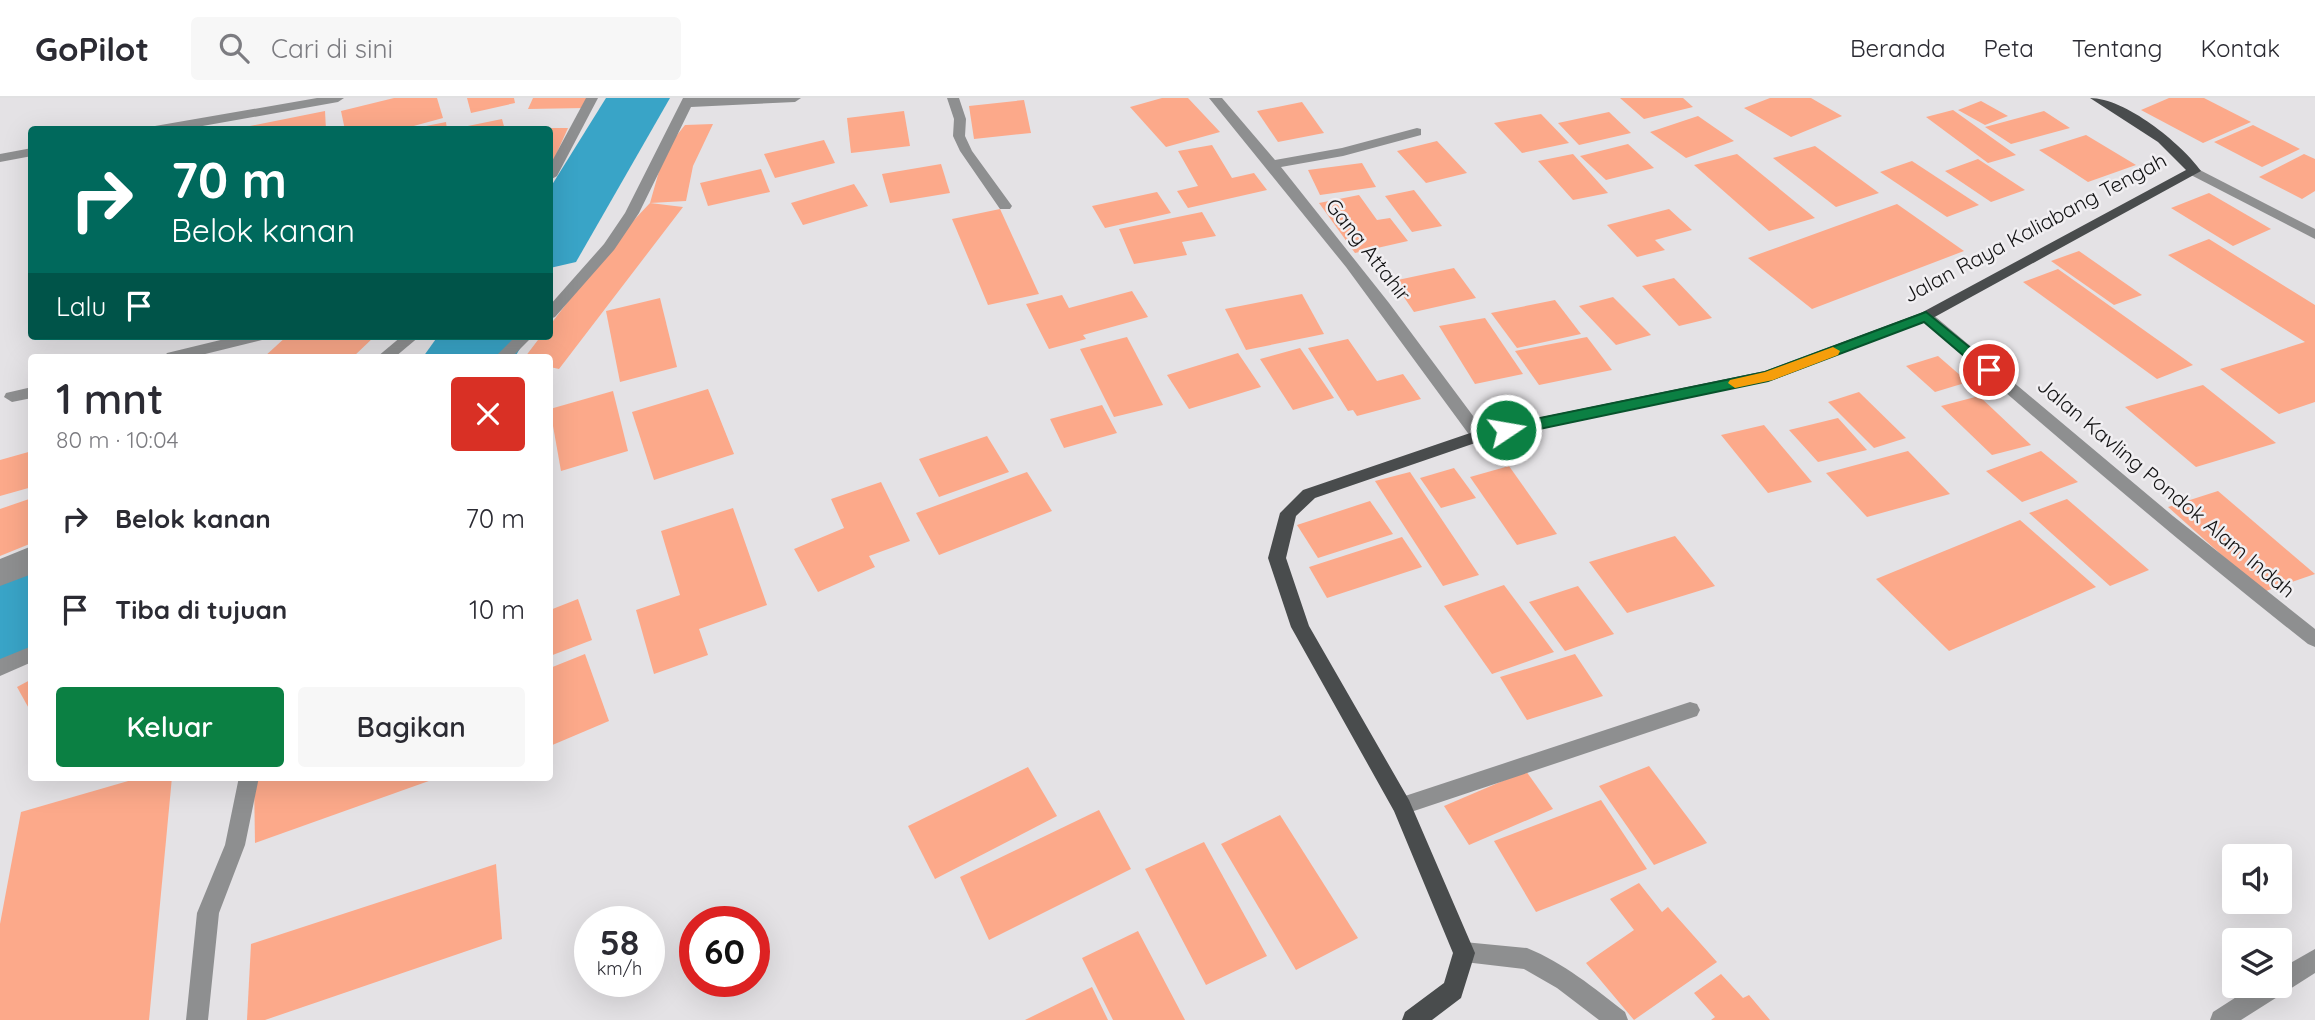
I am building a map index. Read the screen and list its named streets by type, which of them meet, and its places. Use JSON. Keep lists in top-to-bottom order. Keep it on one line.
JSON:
{"streets":{"main road":["Jalan Raya Kaliabang Tengah"],"street":["Gang Attahir","Jalan Kavling Pondok Alam Indah"]},"crossings":[["Jalan Raya Kaliabang Tengah","Gang Attahir"],["Jalan Raya Kaliabang Tengah","Jalan Kavling Pondok Alam Indah"]],"page":{"header":"GoPilot","search":"Cari di sini","nav":["Beranda","Peta","Tentang","Kontak"],"turn":["70 m","Belok kanan"],"then":"Lalu","heading":["1 mnt","80 m · 10:04"],"list":[{"name":"Belok kanan","value":"70 m"},{"name":"Tiba di tujuan","value":"10 m"}],"buttons":["Keluar","Bagikan"],"speed":"58 km/h","limit":"60"}}
